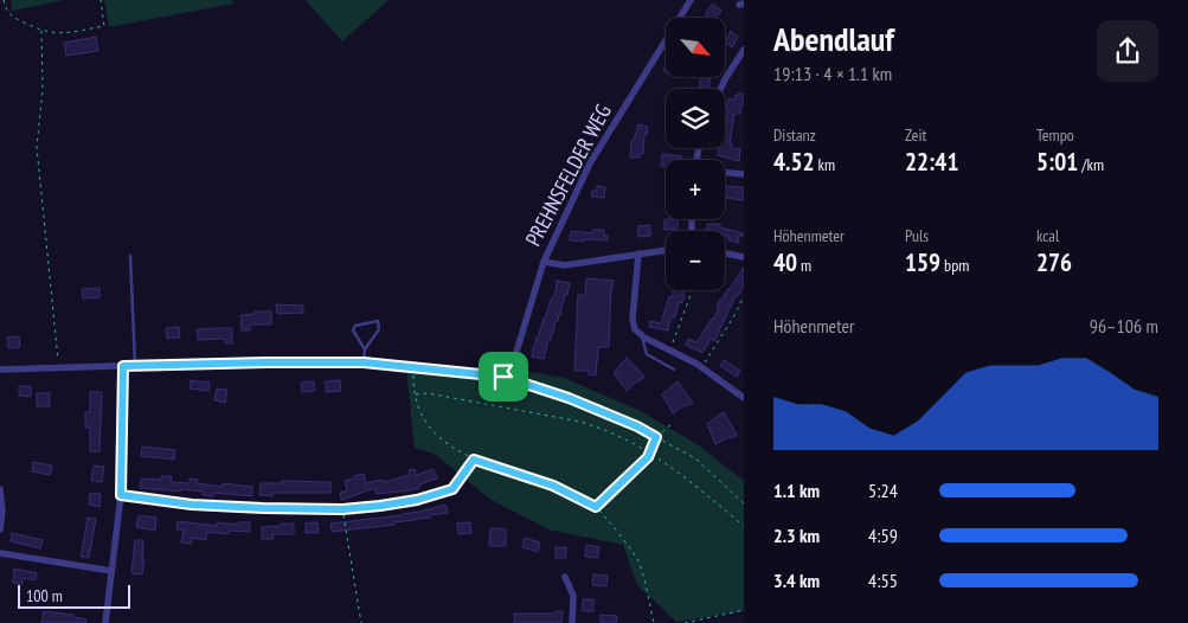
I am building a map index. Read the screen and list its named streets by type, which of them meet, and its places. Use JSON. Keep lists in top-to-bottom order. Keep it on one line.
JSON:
{"streets":{"street":["PREHNSFELDER WEG"]},"scale_bar":"100 m","north":"bottom right","page":{"heading":["Abendlauf","19:13 · 4 × 1.1 km"],"map_buttons":["+","−"],"stats":[["Distanz","4.52 km"],["Zeit","22:41"],["Tempo","5:01 /km"],["Höhenmeter","40 m"],["Puls","159 bpm"],["kcal","276"]],"chart":["Höhenmeter","96–106 m"],"list":[{"name":"1.1 km","note":"5:24"},{"name":"2.3 km","note":"4:59"},{"name":"3.4 km","note":"4:55"}],"scale":"100 m"}}
